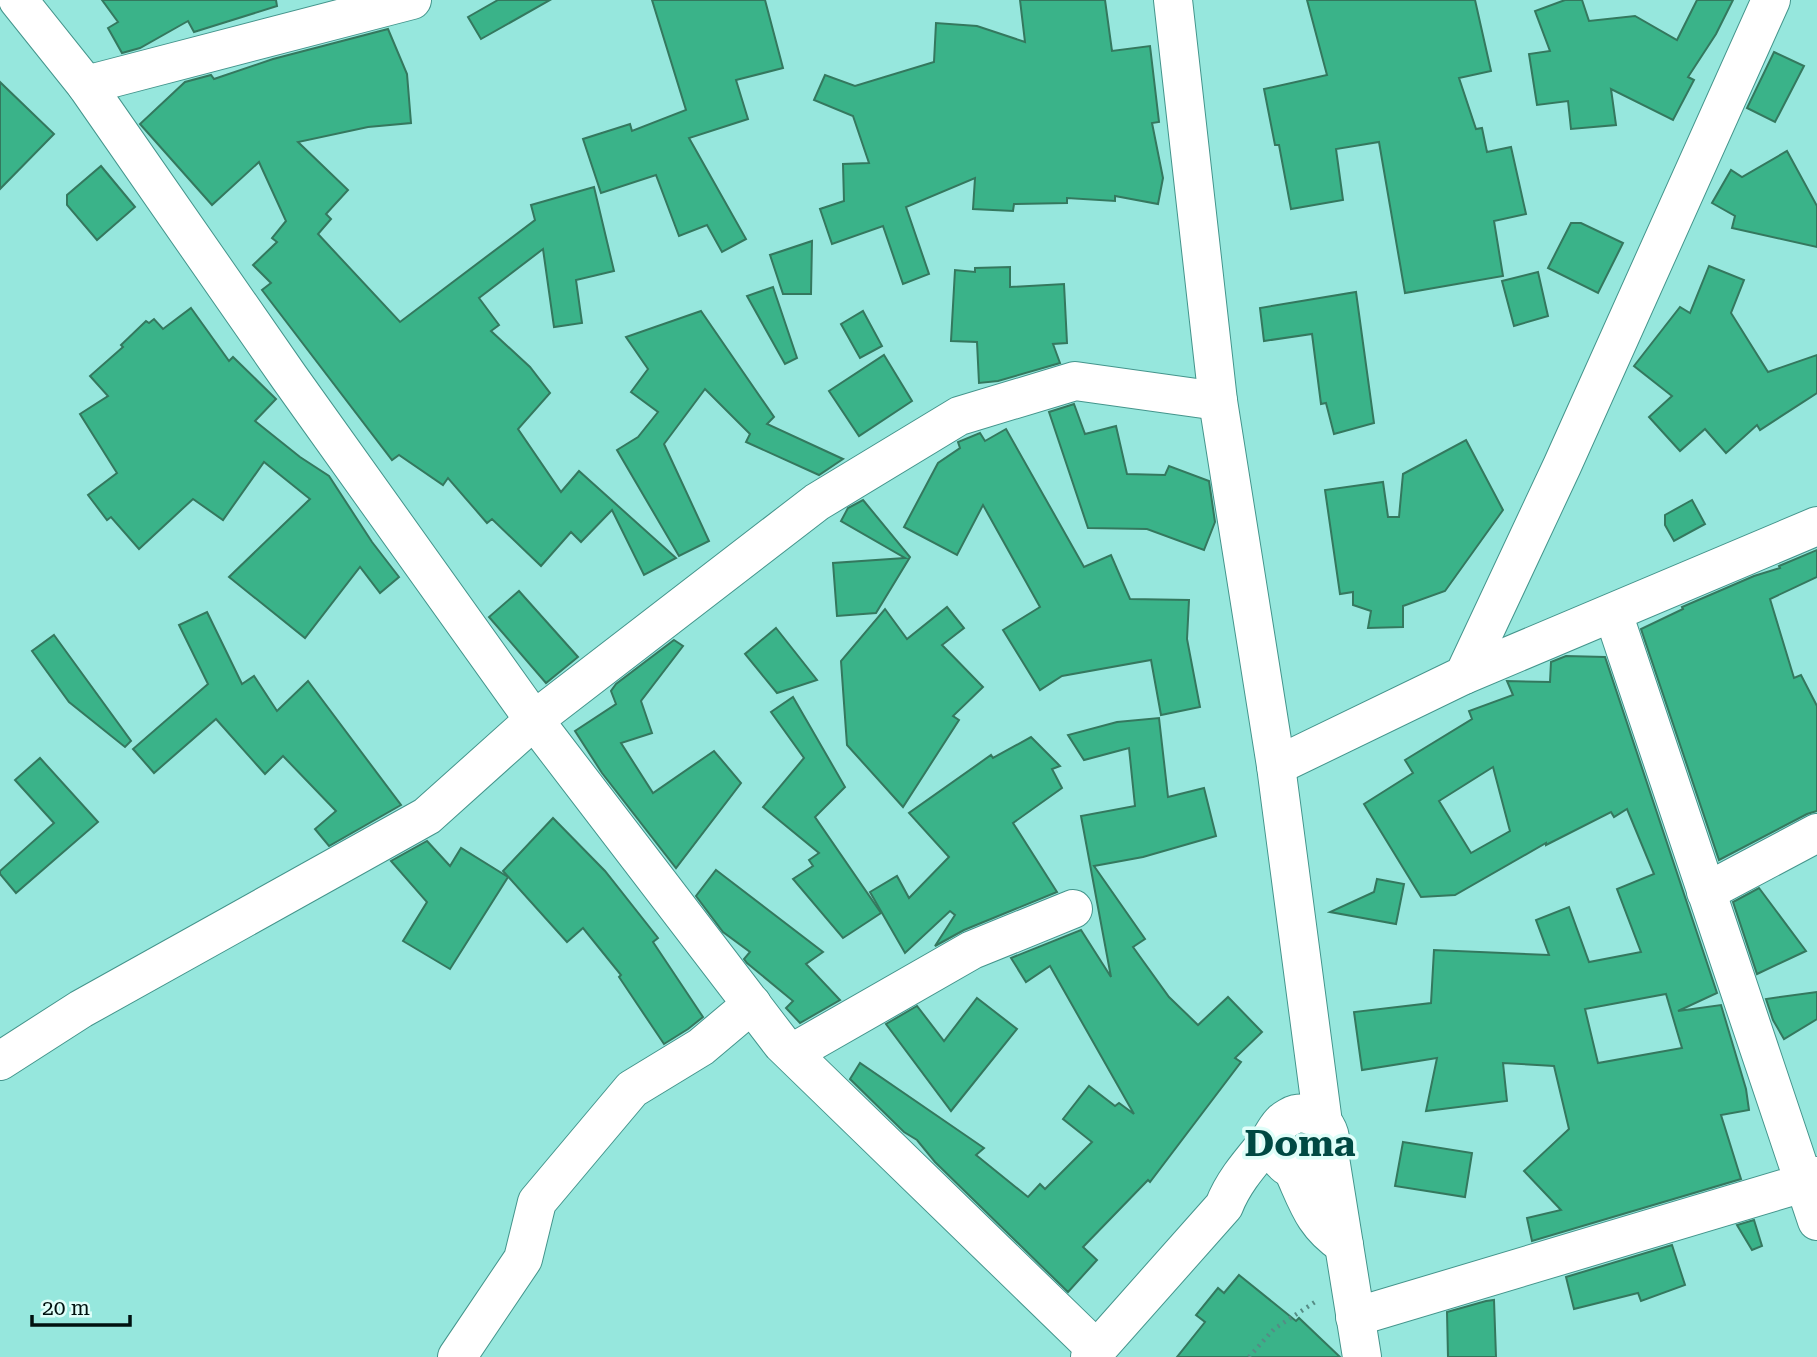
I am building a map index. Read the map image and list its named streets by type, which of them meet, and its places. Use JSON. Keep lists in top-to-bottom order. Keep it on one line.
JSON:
{"districts":["Doma"],"scale_bar":"20 m"}
